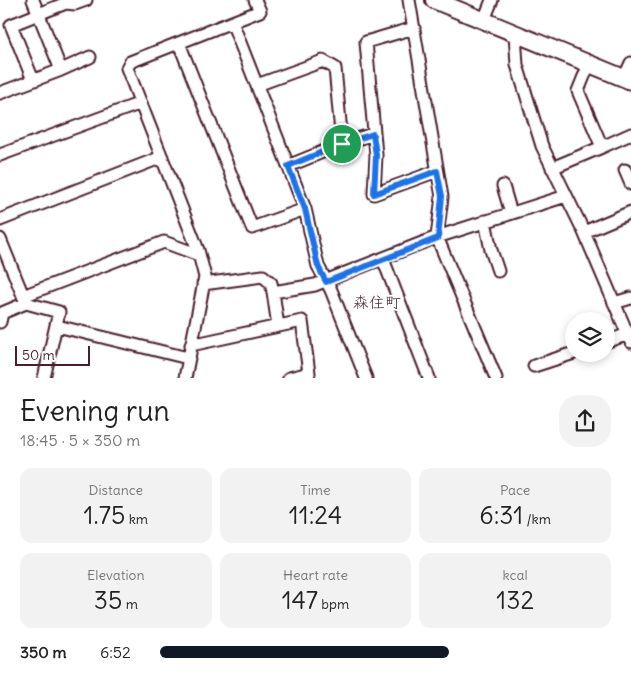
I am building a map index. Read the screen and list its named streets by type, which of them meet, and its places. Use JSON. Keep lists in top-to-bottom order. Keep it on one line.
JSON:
{"districts":["森住町"],"scale_bar":"50 m","page":{"scale":"50 m","heading":["Evening run","18:45 · 5 × 350 m"],"stats":[["Distance","1.75 km"],["Time","11:24"],["Pace","6:31 /km"],["Elevation","35 m"],["Heart rate","147 bpm"],["kcal","132"]],"list":[{"name":"350 m","note":"6:52"}]}}
